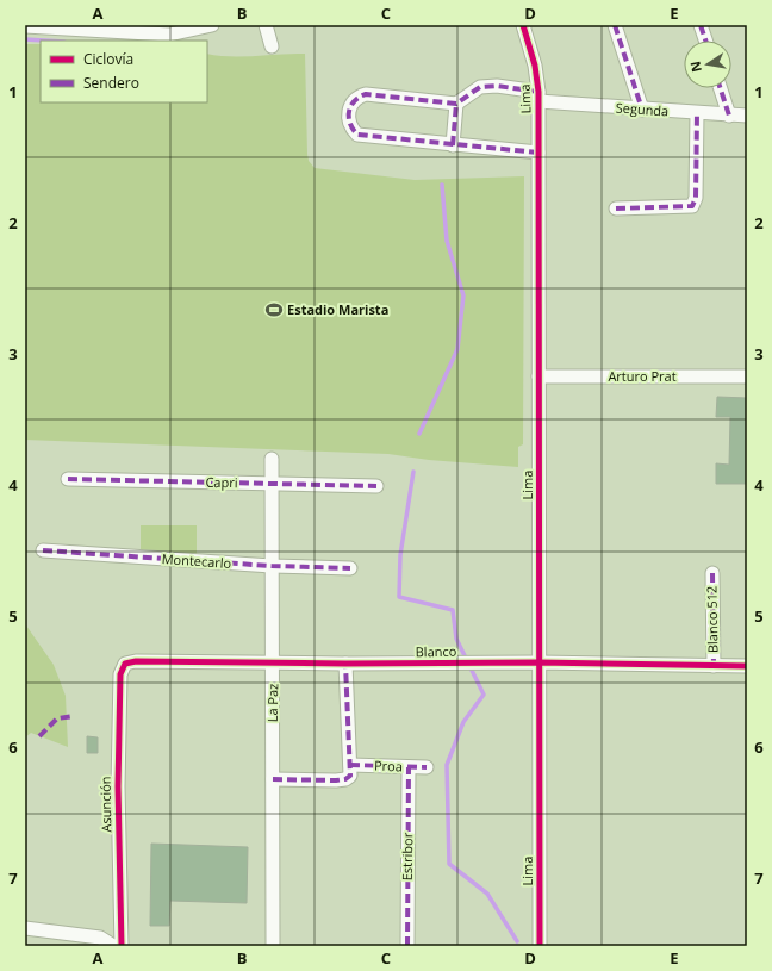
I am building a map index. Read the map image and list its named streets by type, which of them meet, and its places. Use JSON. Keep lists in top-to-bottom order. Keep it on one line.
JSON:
{"streets":{"street":["Lima","Segunda","Arturo Prat","Capri","Montecarlo","Blanco 512","Blanco","La Paz","Proa","Asunción","Estribor"]},"crossings":[["Lima","Segunda"],["Lima","Arturo Prat"],["Lima","Blanco"],["Capri","La Paz"],["Montecarlo","La Paz"],["Blanco 512","Blanco"],["Blanco","La Paz"],["Blanco","Asunción"],["Proa","Estribor"]],"places":{"sports":["Estadio Marista"]},"legend":["Ciclovía","Sendero"],"north":"left","grid":{"columns":["A","B","C","D","E"],"rows":["1","2","3","4","5","6","7"]}}
